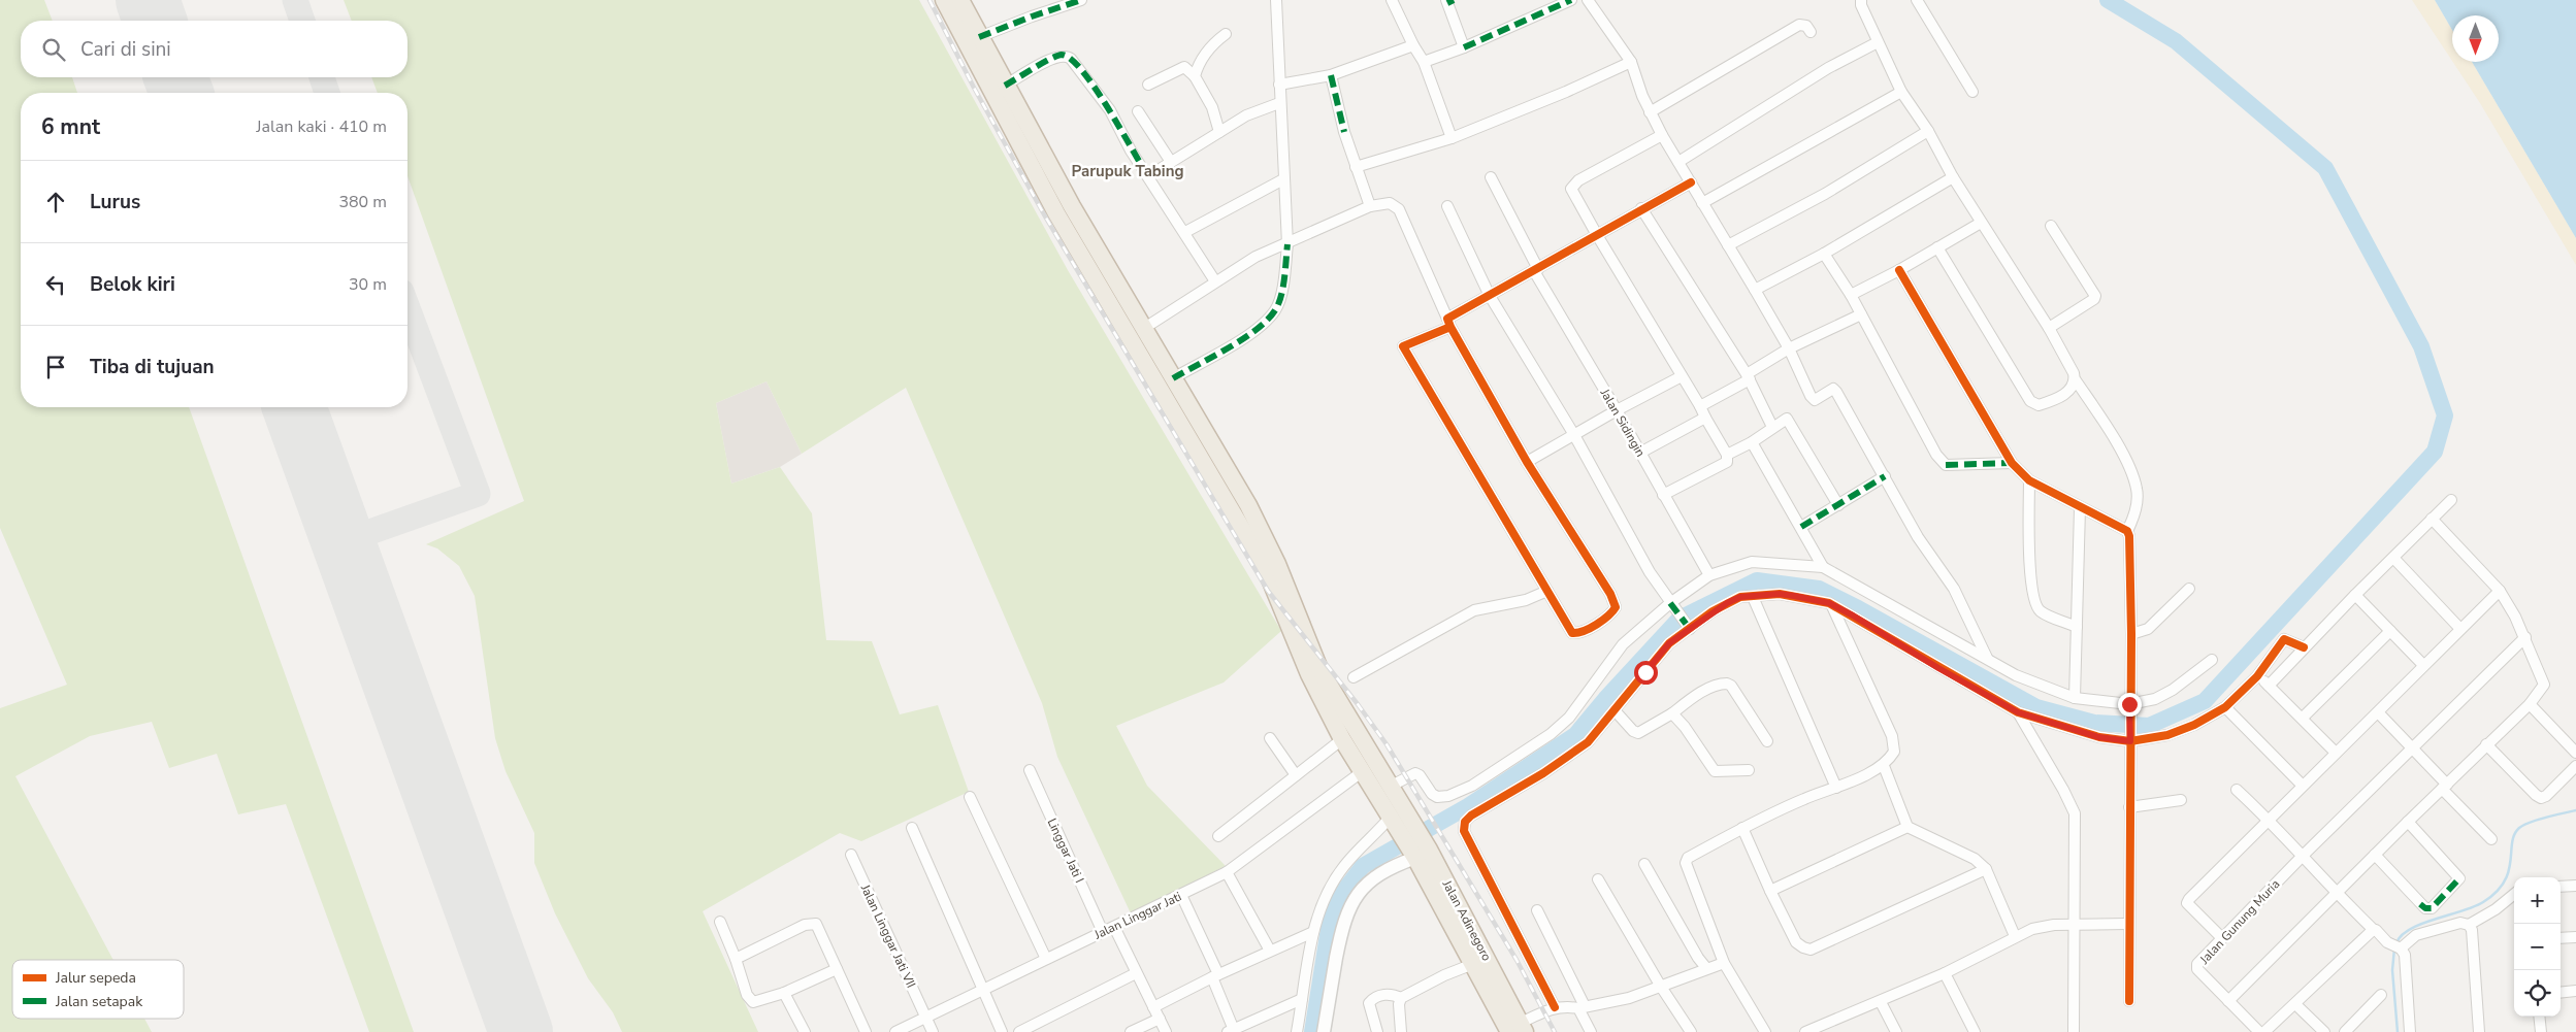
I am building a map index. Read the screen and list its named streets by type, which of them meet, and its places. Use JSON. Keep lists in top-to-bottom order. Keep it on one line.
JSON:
{"streets":{"highway":["Jalan Adinegoro"],"street":["Jalan Sidingin","Linggar Jati I","Jalan Linggar Jati","Jalan Gunung Muria","Jalan Linggar Jati VII"]},"crossings":[["Linggar Jati I","Jalan Linggar Jati"],["Jalan Linggar Jati","Jalan Linggar Jati VII"]],"districts":["Parupuk Tabing"],"legend":["Jalur sepeda","Jalan setapak"],"north":"bottom","page":{"search":"Cari di sini","heading":["6 mnt","Jalan kaki · 410 m"],"list":[["Lurus","380 m"],["Belok kiri","30 m"],"Tiba di tujuan"],"map_buttons":["+","−"]}}
